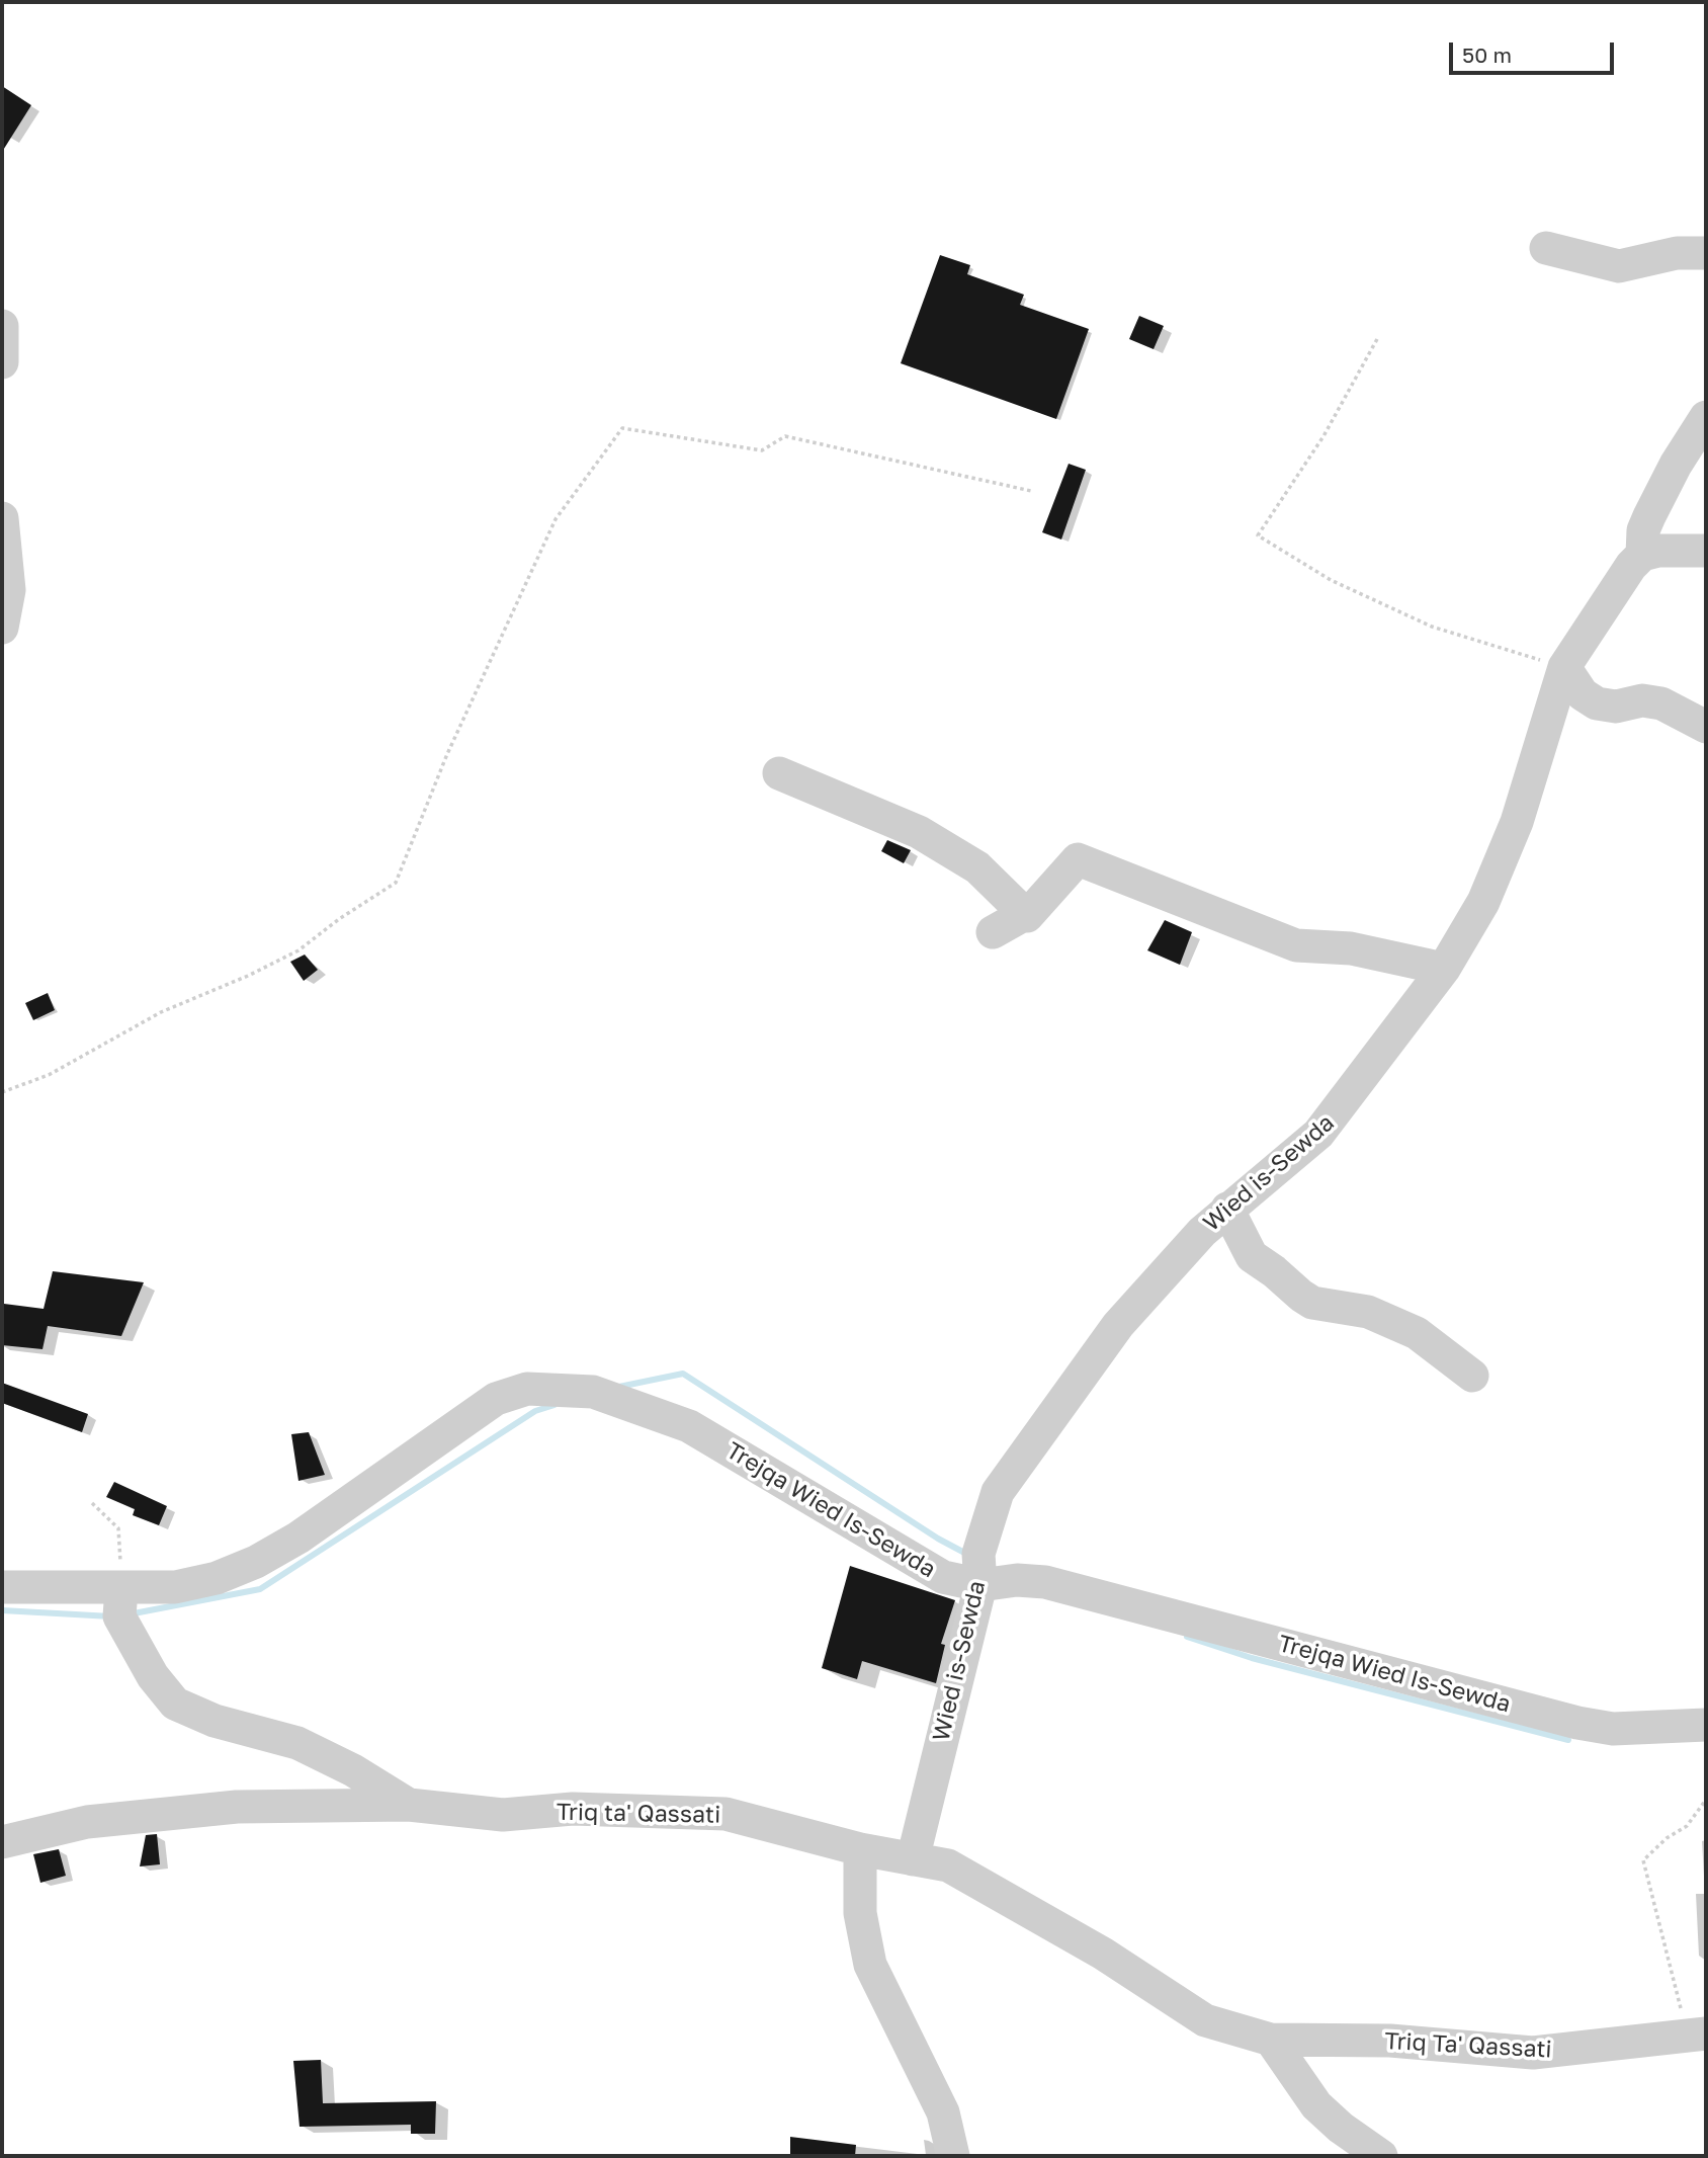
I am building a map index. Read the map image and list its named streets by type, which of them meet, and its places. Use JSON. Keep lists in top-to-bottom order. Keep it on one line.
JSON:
{"streets":{"street":["Wied is-Sewda","Trejqa Wied Is-Sewda","Triq ta' Qassati","Triq Ta' Qassati"]},"crossings":[["Wied is-Sewda","Trejqa Wied Is-Sewda"],["Wied is-Sewda","Triq ta' Qassati"],["Triq ta' Qassati","Triq Ta' Qassati"]],"scale_bar":"50 m"}
